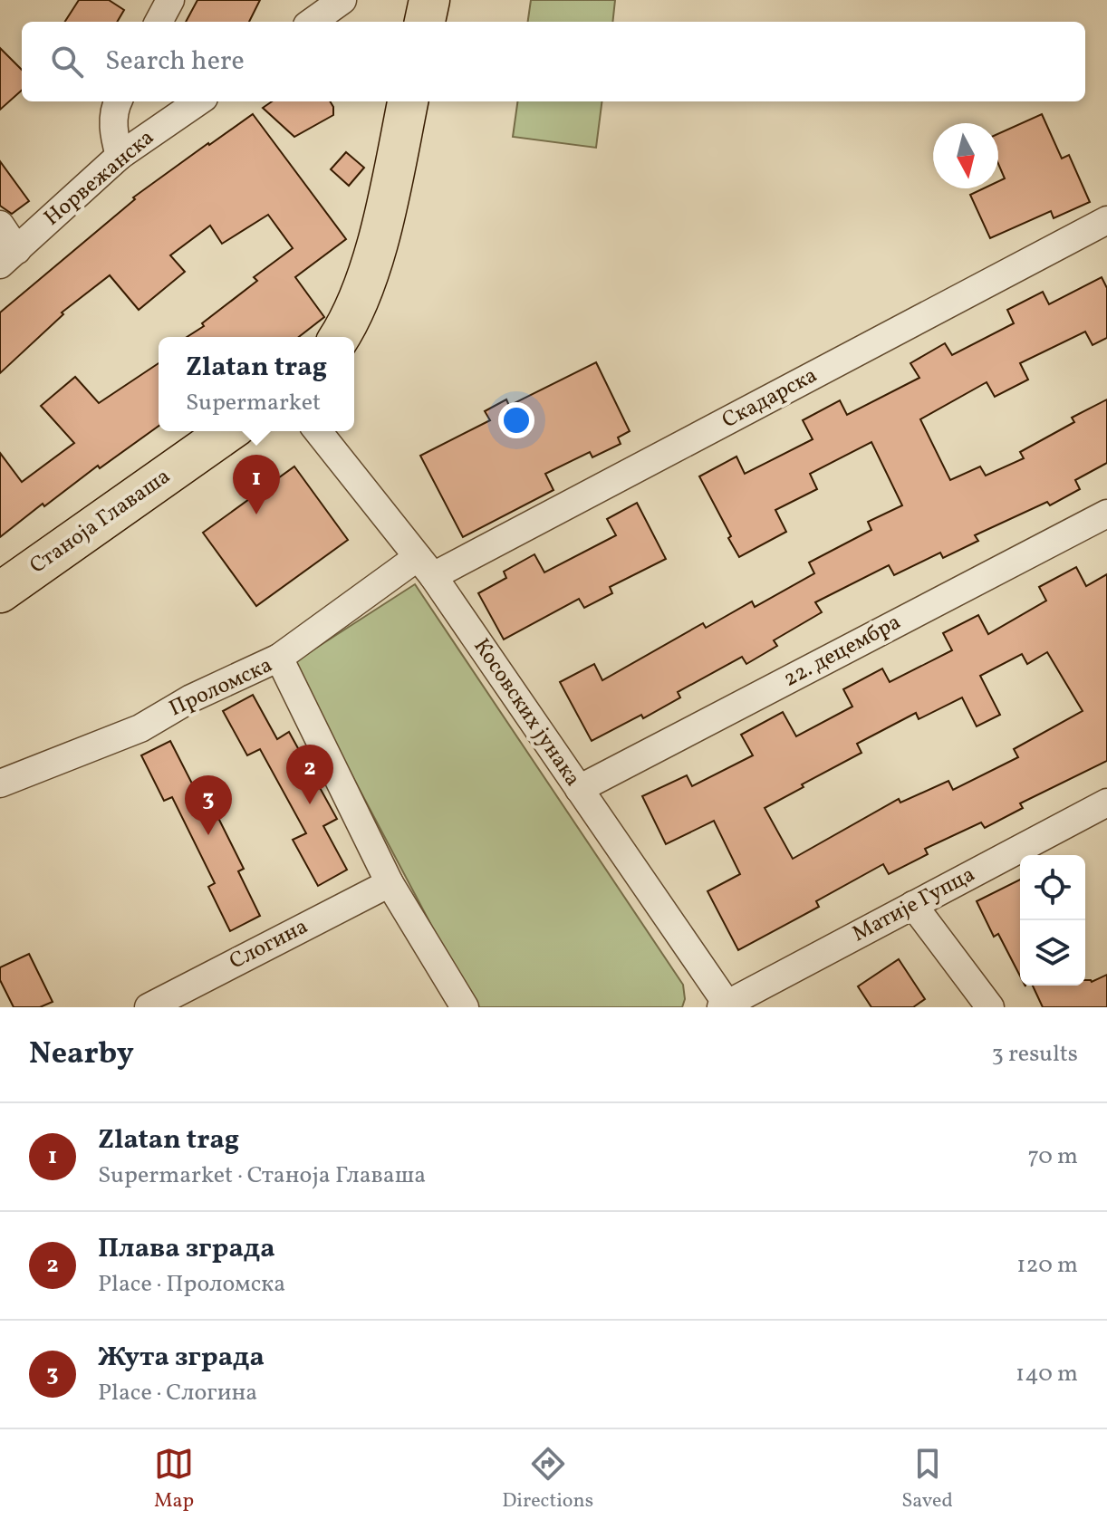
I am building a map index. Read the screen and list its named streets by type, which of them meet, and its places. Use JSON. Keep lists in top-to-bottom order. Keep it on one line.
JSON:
{"streets":{"main road":["Станоја Главаша"],"street":["Норвежанска","Скадарска","22. децембра","Проломска","Косовских јунака","Матије Гупца","Слогина"]},"crossings":[["Скадарска","Проломска"],["Скадарска","Косовских јунака"],["22. децембра","Косовских јунака"],["Проломска","Слогина"],["Косовских јунака","Матије Гупца"]],"north":"bottom","page":{"search":"Search here","popup":["Zlatan trag","Supermarket"],"pins":["1","2","3"],"heading":["Nearby","3 results"],"list":[{"mark":"1","name":"Zlatan trag","note":"Supermarket · Станоја Главаша","value":"70 m"},{"mark":"2","name":"Плава зграда","note":"Place · Проломска","value":"120 m"},{"mark":"3","name":"Жута зграда","note":"Place · Слогина","value":"140 m"}],"nav":["Map","Directions","Saved"]}}
